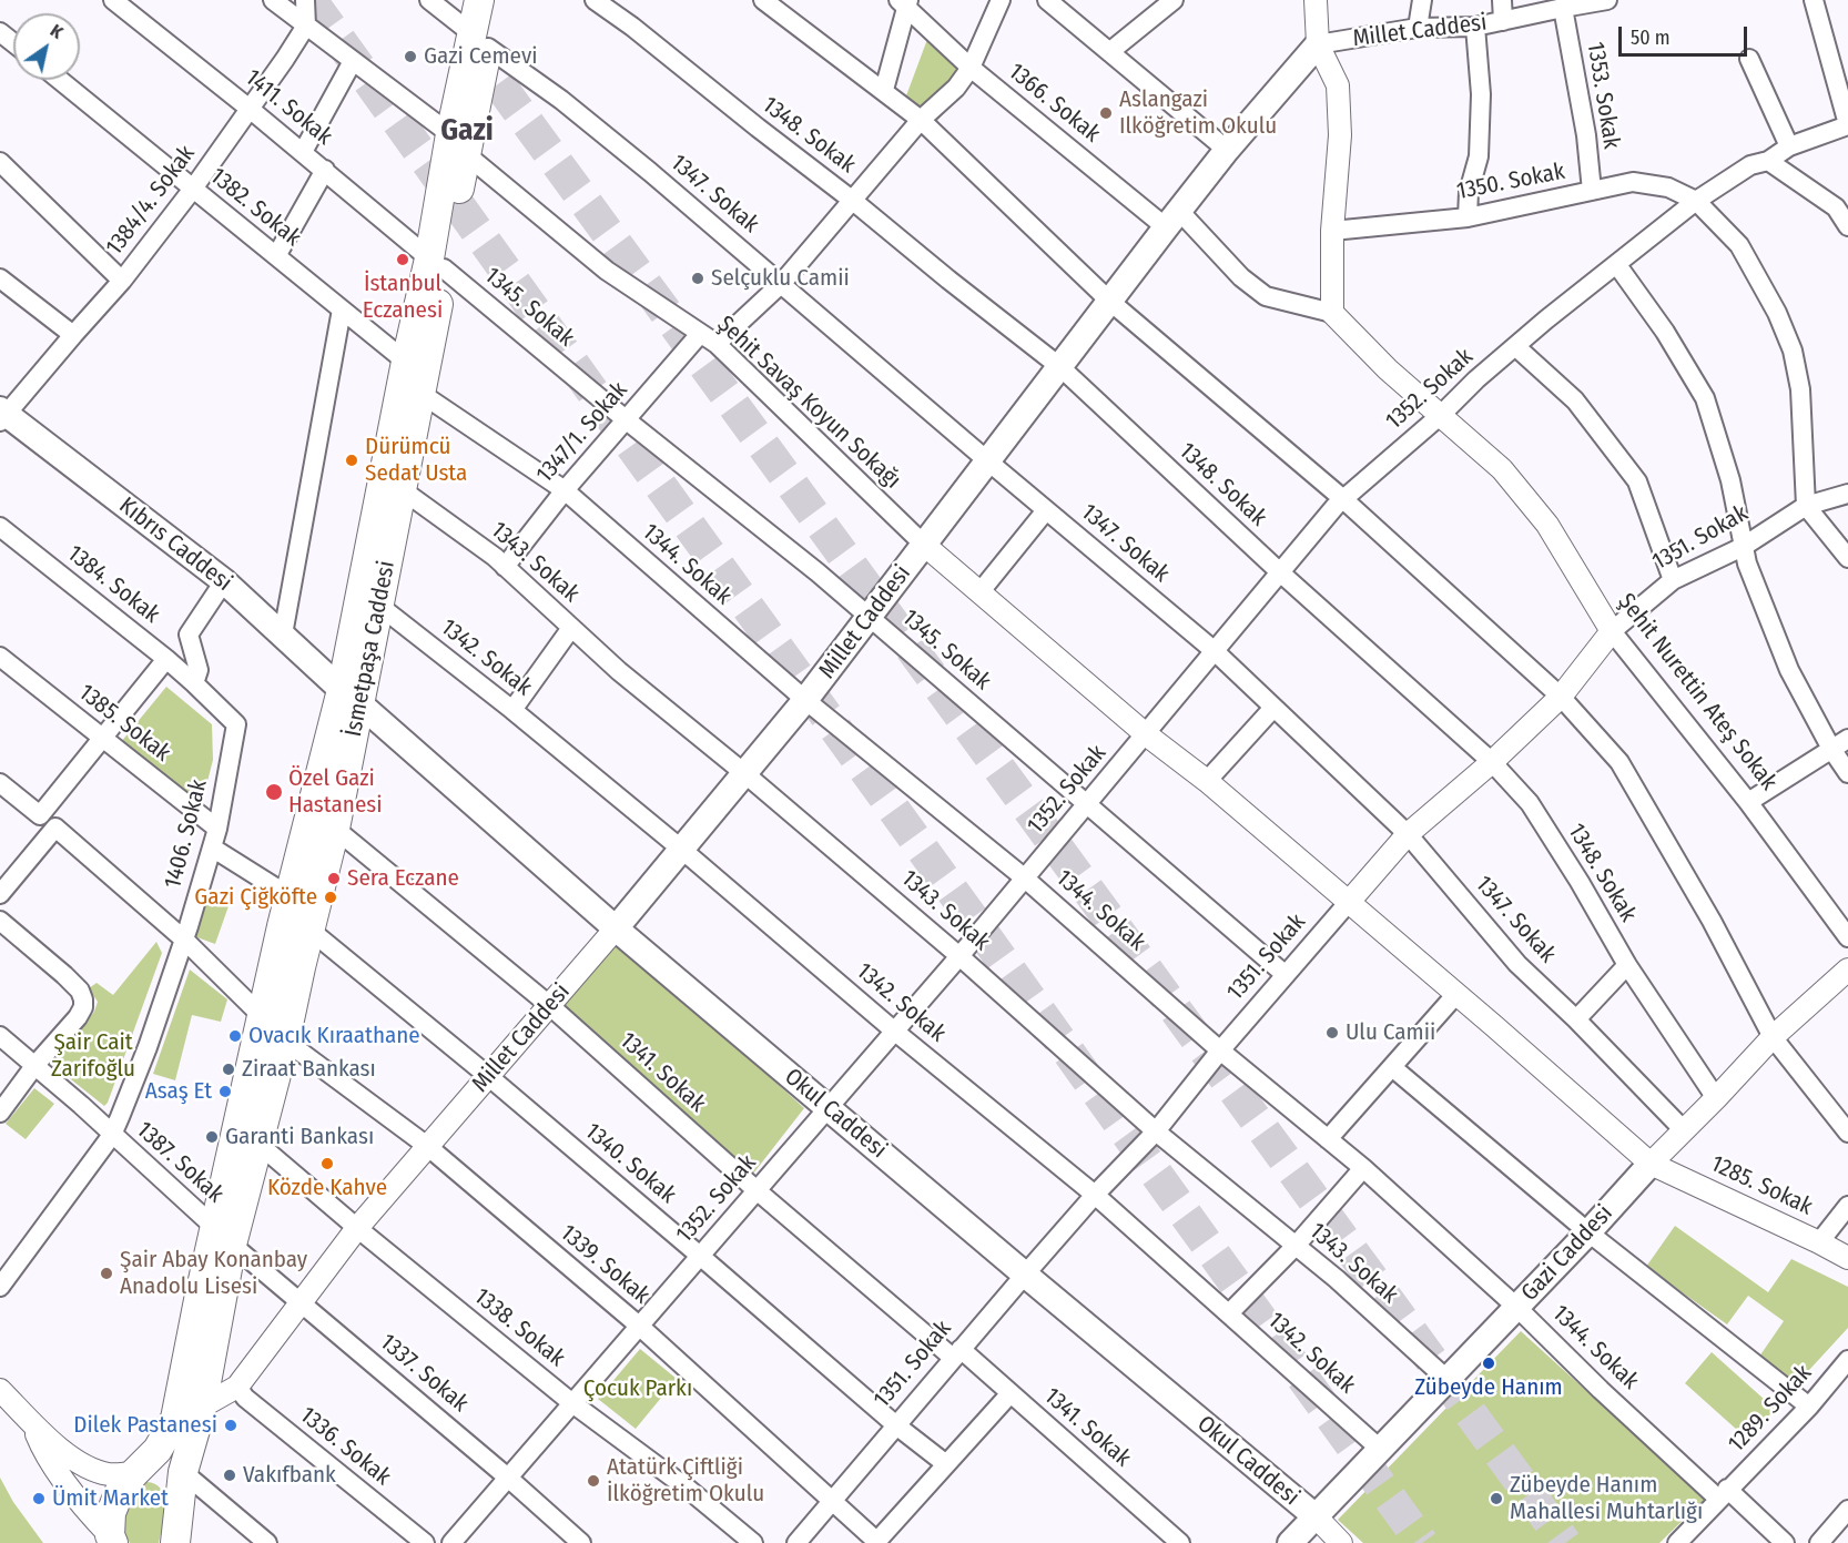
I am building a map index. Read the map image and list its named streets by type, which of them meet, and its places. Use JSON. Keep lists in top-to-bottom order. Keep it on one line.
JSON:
{"streets":{"main road":["Millet Caddesi","Kıbrıs Caddesi","İsmetpaşa Caddesi","Okul Caddesi","Gazi Caddesi"],"street":["1353. Sokak","1366. Sokak","1411. Sokak","1348. Sokak","1350. Sokak","1347. Sokak","1384/4. Sokak","1382. Sokak","1345. Sokak","1352. Sokak","Şehit Savaş Koyun Sokağı","1347/1. Sokak","1351. Sokak","1343. Sokak","1344. Sokak","1384. Sokak","1342. Sokak","Şehit Nurettin Ateş Sokak","1385. Sokak","1406. Sokak","1341. Sokak","1387. Sokak","1340. Sokak","1285. Sokak","1339. Sokak","1338. Sokak","1337. Sokak","1289. Sokak","1336. Sokak"]},"crossings":[["Millet Caddesi","1353. Sokak"],["Millet Caddesi","1366. Sokak"],["Millet Caddesi","1348. Sokak"],["Millet Caddesi","1347. Sokak"],["Millet Caddesi","1345. Sokak"],["Millet Caddesi","Şehit Savaş Koyun Sokağı"],["Millet Caddesi","1343. Sokak"],["Millet Caddesi","1344. Sokak"],["Millet Caddesi","İsmetpaşa Caddesi"],["Millet Caddesi","1342. Sokak"],["Millet Caddesi","1341. Sokak"],["Millet Caddesi","Okul Caddesi"],["Millet Caddesi","1340. Sokak"],["Millet Caddesi","1285. Sokak"],["Millet Caddesi","1339. Sokak"],["Millet Caddesi","1338. Sokak"],["Millet Caddesi","1337. Sokak"],["Millet Caddesi","1336. Sokak"],["1353. Sokak","1350. Sokak"],["1366. Sokak","Şehit Nurettin Ateş Sokak"],["1411. Sokak","1384/4. Sokak"],["1411. Sokak","1345. Sokak"],["1411. Sokak","İsmetpaşa Caddesi"],["1348. Sokak","1352. Sokak"],["1348. Sokak","1351. Sokak"],["1348. Sokak","Gazi Caddesi"],["1350. Sokak","1352. Sokak"],["1350. Sokak","1351. Sokak"],["1347. Sokak","1352. Sokak"],["1347. Sokak","1351. Sokak"],["1347. Sokak","İsmetpaşa Caddesi"],["1347. Sokak","Gazi Caddesi"],["1384/4. Sokak","1382. Sokak"],["1384/4. Sokak","Şehit Savaş Koyun Sokağı"],["1384/4. Sokak","Kıbrıs Caddesi"],["1382. Sokak","İsmetpaşa Caddesi"],["1345. Sokak","1352. Sokak"],["1345. Sokak","1347/1. Sokak"],["1345. Sokak","1351. Sokak"],["1345. Sokak","İsmetpaşa Caddesi"],["1352. Sokak","1343. Sokak"],["1352. Sokak","1344. Sokak"],["1352. Sokak","1342. Sokak"],["1352. Sokak","Şehit Nurettin Ateş Sokak"],["1352. Sokak","1341. Sokak"],["1352. Sokak","Okul Caddesi"],["1352. Sokak","1340. Sokak"],["1352. Sokak","1285. Sokak"],["1352. Sokak","1339. Sokak"],["1352. Sokak","1338. Sokak"],["1352. Sokak","1337. Sokak"],["Şehit Savaş Koyun Sokağı","1347/1. Sokak"],["Şehit Savaş Koyun Sokağı","İsmetpaşa Caddesi"],["Şehit Savaş Koyun Sokağı","1285. Sokak"],["1347/1. Sokak","1343. Sokak"],["1347/1. Sokak","1344. Sokak"],["1351. Sokak","1343. Sokak"],["1351. Sokak","1344. Sokak"],["1351. Sokak","1342. Sokak"],["1351. Sokak","Şehit Nurettin Ateş Sokak"],["1351. Sokak","1341. Sokak"],["1351. Sokak","Okul Caddesi"],["1351. Sokak","1340. Sokak"],["1351. Sokak","1285. Sokak"],["1351. Sokak","1339. Sokak"],["Kıbrıs Caddesi","İsmetpaşa Caddesi"],["Kıbrıs Caddesi","Okul Caddesi"],["1343. Sokak","İsmetpaşa Caddesi"],["1343. Sokak","Gazi Caddesi"],["1344. Sokak","İsmetpaşa Caddesi"],["1344. Sokak","Gazi Caddesi"],["1344. Sokak","1289. Sokak"],["1384. Sokak","1406. Sokak"],["İsmetpaşa Caddesi","1342. Sokak"],["İsmetpaşa Caddesi","1341. Sokak"],["İsmetpaşa Caddesi","Okul Caddesi"],["İsmetpaşa Caddesi","1387. Sokak"],["İsmetpaşa Caddesi","1340. Sokak"],["İsmetpaşa Caddesi","1339. Sokak"],["İsmetpaşa Caddesi","1338. Sokak"],["İsmetpaşa Caddesi","1337. Sokak"],["1342. Sokak","Gazi Caddesi"],["1385. Sokak","1406. Sokak"],["1406. Sokak","1387. Sokak"],["Okul Caddesi","Gazi Caddesi"],["1387. Sokak","1337. Sokak"],["1285. Sokak","Gazi Caddesi"]],"districts":["Gazi"],"parks":["Şair Cait Zarifoğlu","Çocuk Parkı"],"places":["Gazi Cemevi","Aslangazi Ilköğretim Okulu","İstanbul Eczanesi","Selçuklu Camii","Dürümcü Sedat Usta","Özel Gazi Hastanesi","Sera Eczane","Gazi Çiğköfte","Ulu Camii","Ovacık Kıraathane","Ziraat Bankası","Asaş Et","Garanti Bankası","Közde Kahve","Şair Abay Konanbay Anadolu Lisesi","Zübeyde Hanım","Dilek Pastanesi","Vakıfbank","Atatürk Çiftliği İlköğretim Okulu","Ümit Market","Zübeyde Hanım Mahallesi Muhtarlığı"],"scale_bar":"50 m","north":"top right"}
